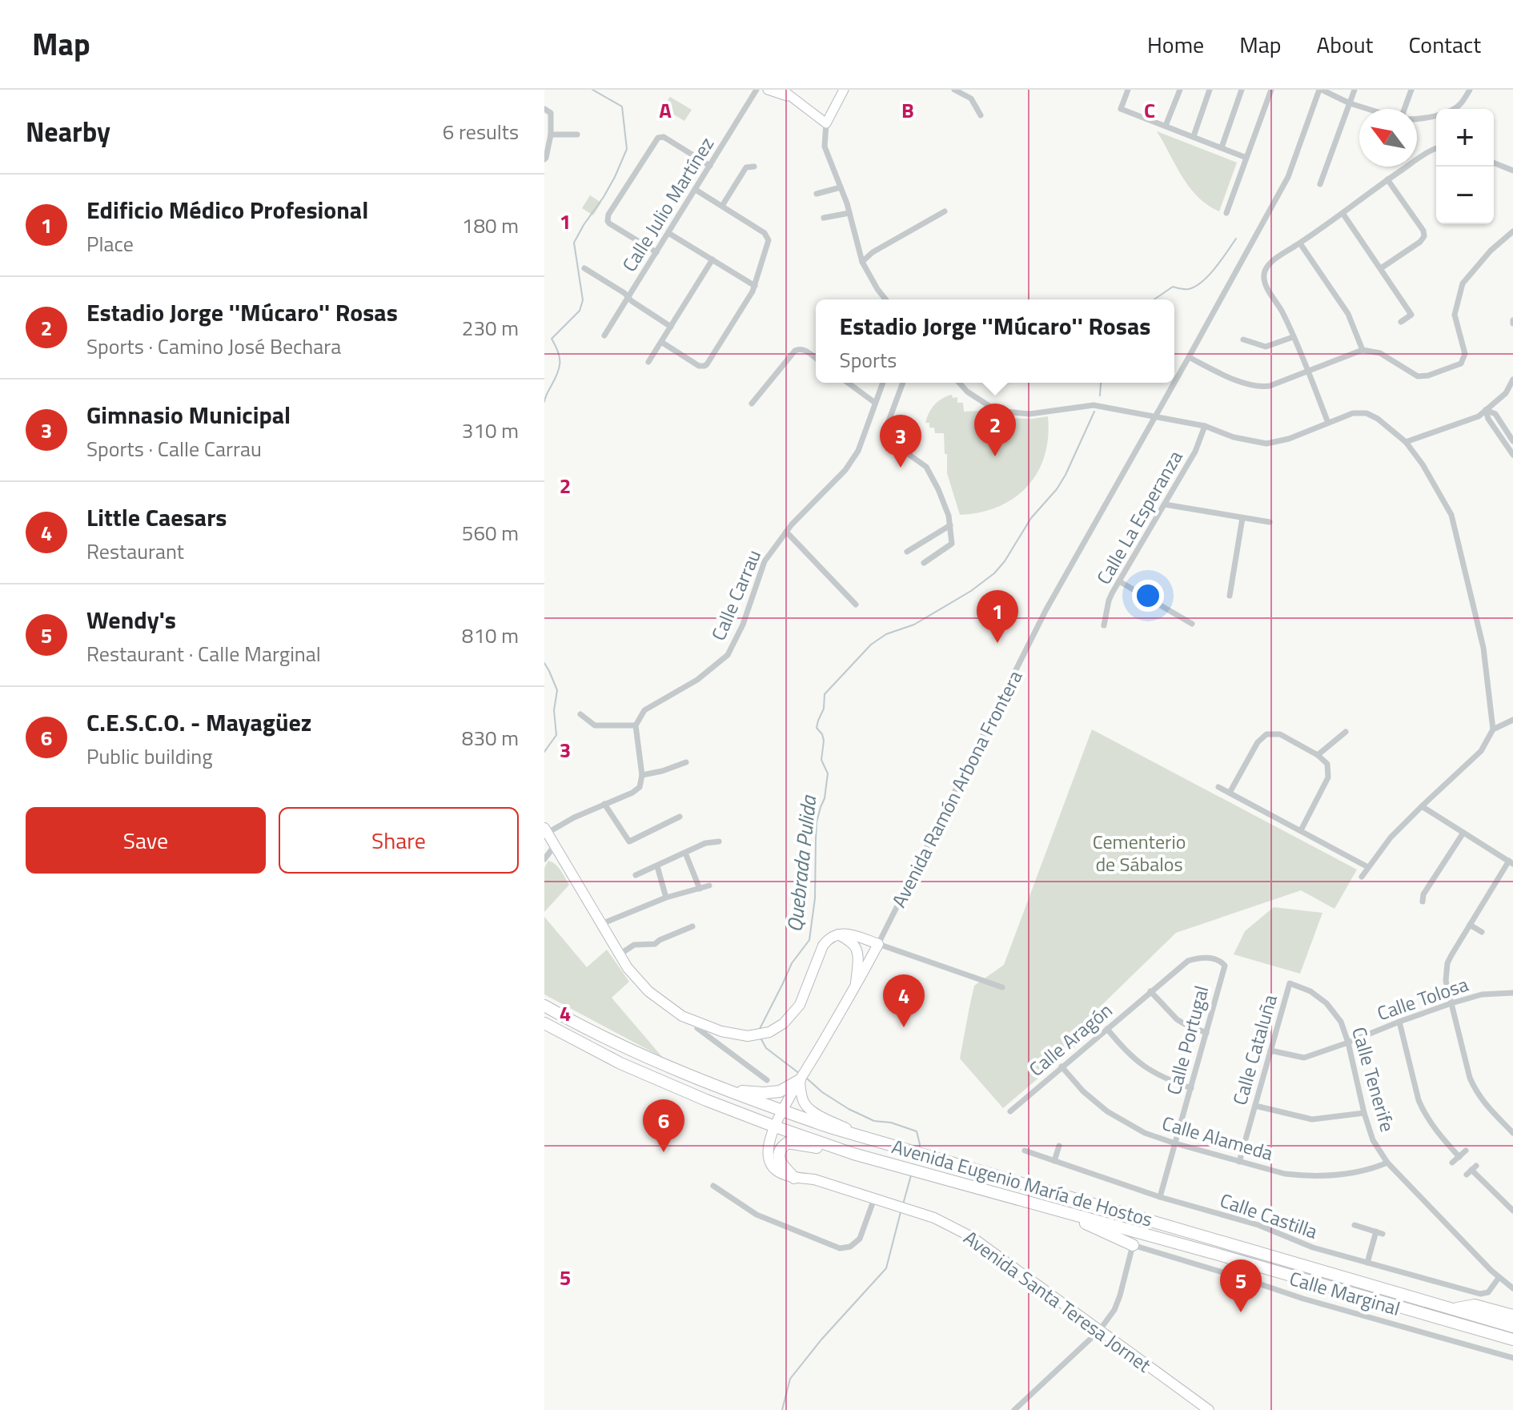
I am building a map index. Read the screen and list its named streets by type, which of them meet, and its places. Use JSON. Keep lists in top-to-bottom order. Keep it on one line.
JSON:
{"streets":{"highway":["Avenida Eugenio María de Hostos"],"main road":["Avenida Ramón Arbona Frontera","Avenida Santa Teresa Jornet"],"street":["Calle Julio Martínez","Calle La Esperanza","Calle Carrau","Calle Tolosa","Calle Aragón","Calle Portugal","Calle Cataluña","Calle Tenerife","Calle Alameda","Calle Castilla","Calle Marginal"]},"crossings":[["Avenida Ramón Arbona Frontera","Avenida Eugenio María de Hostos"],["Avenida Ramón Arbona Frontera","Avenida Santa Teresa Jornet"],["Calle Tolosa","Calle Cataluña"],["Calle Tolosa","Calle Tenerife"],["Calle Aragón","Calle Portugal"],["Calle Aragón","Calle Alameda"],["Calle Portugal","Calle Alameda"],["Calle Portugal","Calle Castilla"],["Calle Cataluña","Calle Tenerife"],["Calle Cataluña","Calle Alameda"],["Calle Tenerife","Calle Alameda"],["Calle Tenerife","Calle Castilla"],["Avenida Eugenio María de Hostos","Avenida Santa Teresa Jornet"]],"water":["Quebrada Pulida"],"parks":["Cementerio de Sábalos"],"north":"top left","page":{"header":"Map","nav":["Home","Map","About","Contact"],"heading":["Nearby","6 results"],"map_buttons":["+","−"],"list":[{"mark":"1","name":"Edificio Médico Profesional","note":"Place","value":"180 m"},{"mark":"2","name":"Estadio Jorge ''Múcaro'' Rosas","note":"Sports · Camino José Bechara","value":"230 m"},{"mark":"3","name":"Gimnasio Municipal","note":"Sports · Calle Carrau","value":"310 m"},{"mark":"4","name":"Little Caesars","note":"Restaurant","value":"560 m"},{"mark":"5","name":"Wendy's","note":"Restaurant · Calle Marginal","value":"810 m"},{"mark":"6","name":"C.E.S.C.O. - Mayagüez","note":"Public building","value":"830 m"}],"popup":["Estadio Jorge ''Múcaro'' Rosas","Sports"],"pins":["2","3","1","4","6","5"],"buttons":["Save","Share"]},"grid":{"columns":["A","B","C"],"rows":["1","2","3","4","5"]}}
